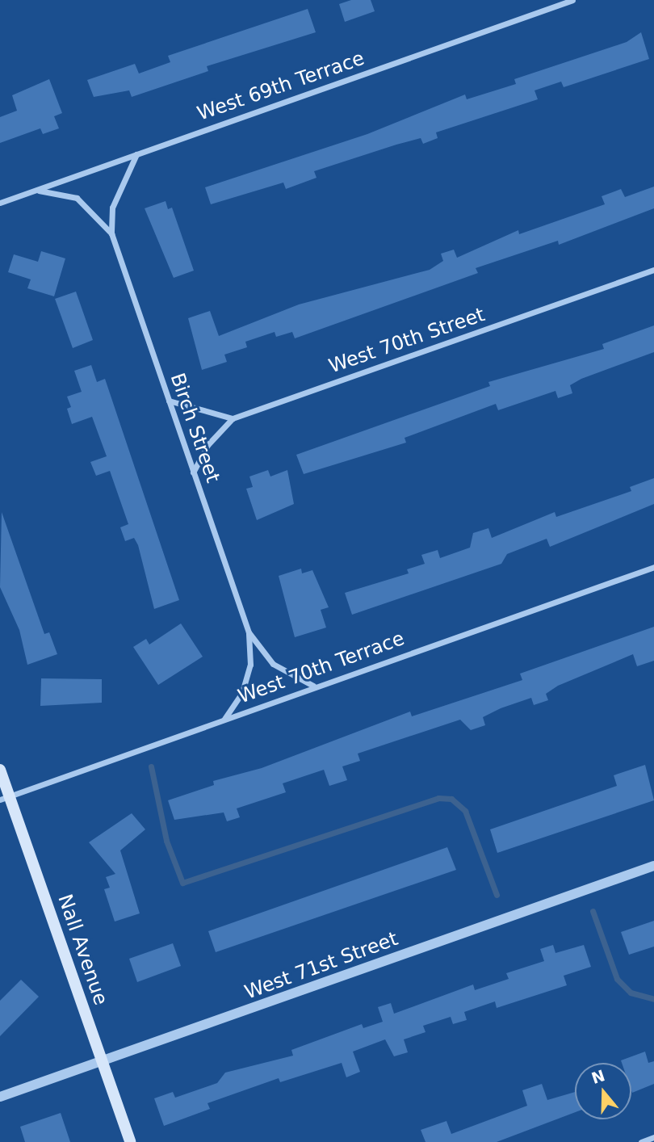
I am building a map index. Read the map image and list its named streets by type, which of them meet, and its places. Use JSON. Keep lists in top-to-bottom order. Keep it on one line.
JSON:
{"streets":{"main road":["Nall Avenue"],"street":["West 69th Terrace","West 70th Street","Birch Street","West 70th Terrace","West 71st Street"]},"crossings":[["West 69th Terrace","Birch Street"],["Birch Street","West 70th Terrace"],["West 70th Terrace","Nall Avenue"],["Nall Avenue","West 71st Street"]],"north":"top"}
